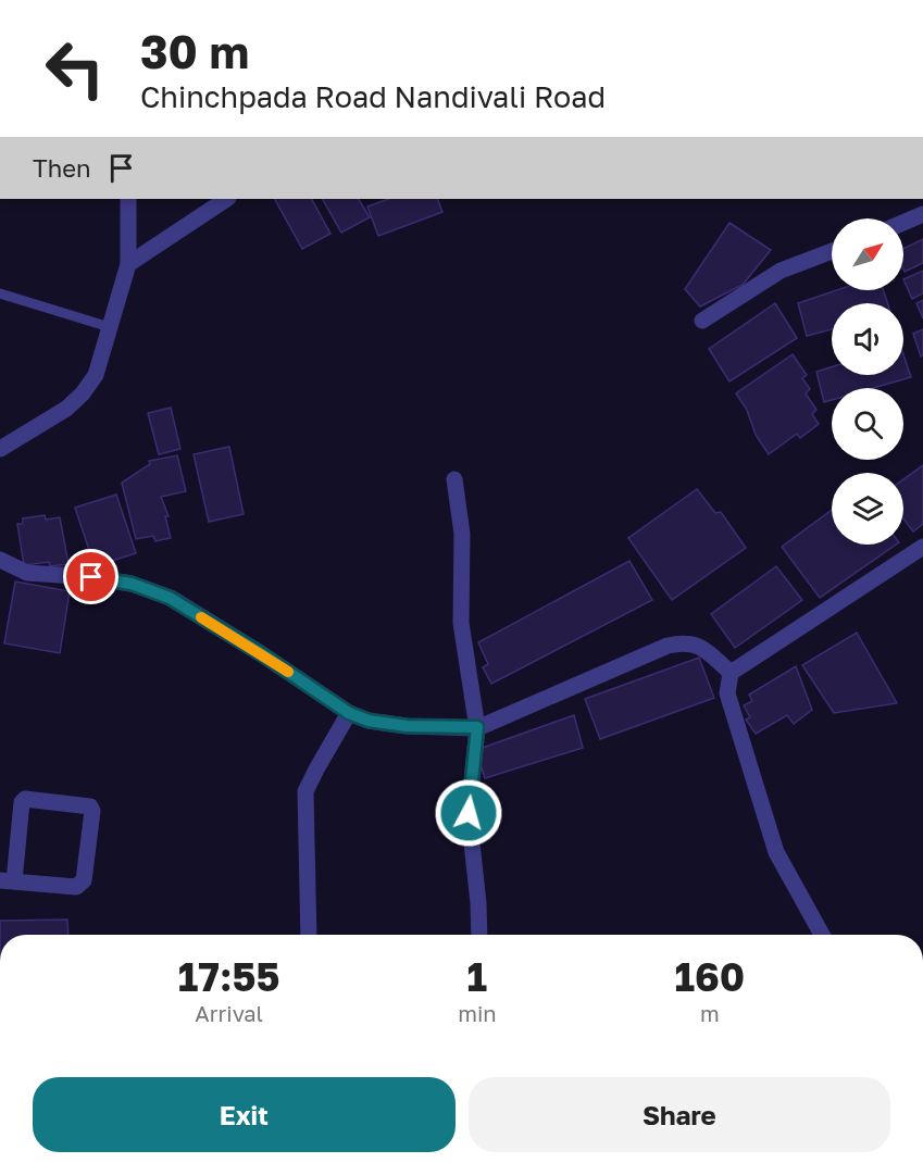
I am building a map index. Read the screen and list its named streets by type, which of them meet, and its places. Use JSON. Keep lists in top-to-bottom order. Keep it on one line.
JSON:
{"north":"top right","page":{"turn":["30 m","Chinchpada Road Nandivali Road"],"then":"Then","eta":["17:55","Arrival","1","min","160","m"],"buttons":["Exit","Share"]}}
